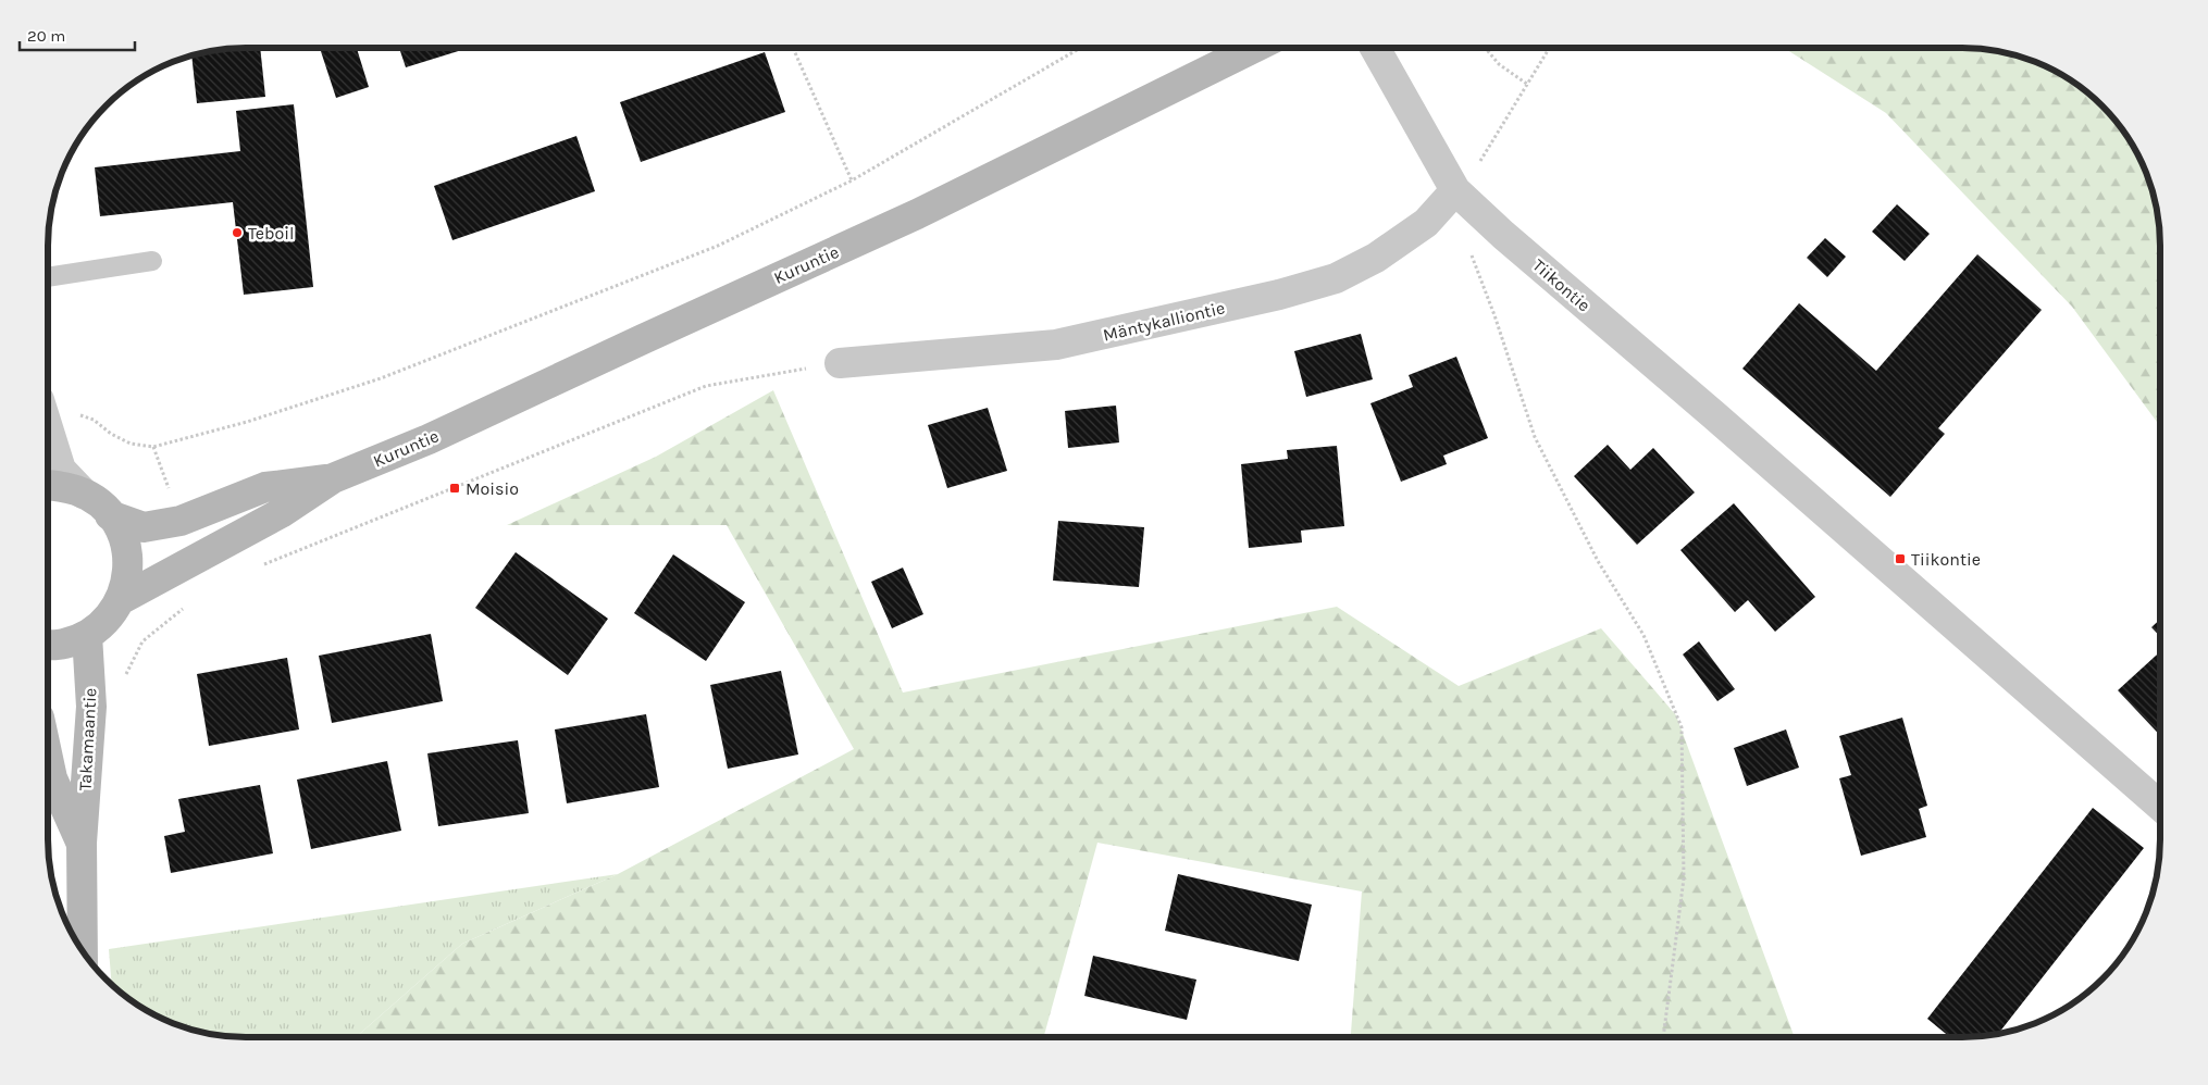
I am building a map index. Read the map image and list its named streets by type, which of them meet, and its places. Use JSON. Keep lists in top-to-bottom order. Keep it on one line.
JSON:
{"streets":{"main road":["Kuruntie","Takamaantie"],"street":["Tiikontie","Mäntykalliontie"]},"crossings":[["Tiikontie","Mäntykalliontie"]],"places":{"other":["Teboil"],"transit":["Moisio","Tiikontie"]},"scale_bar":"20 m"}
